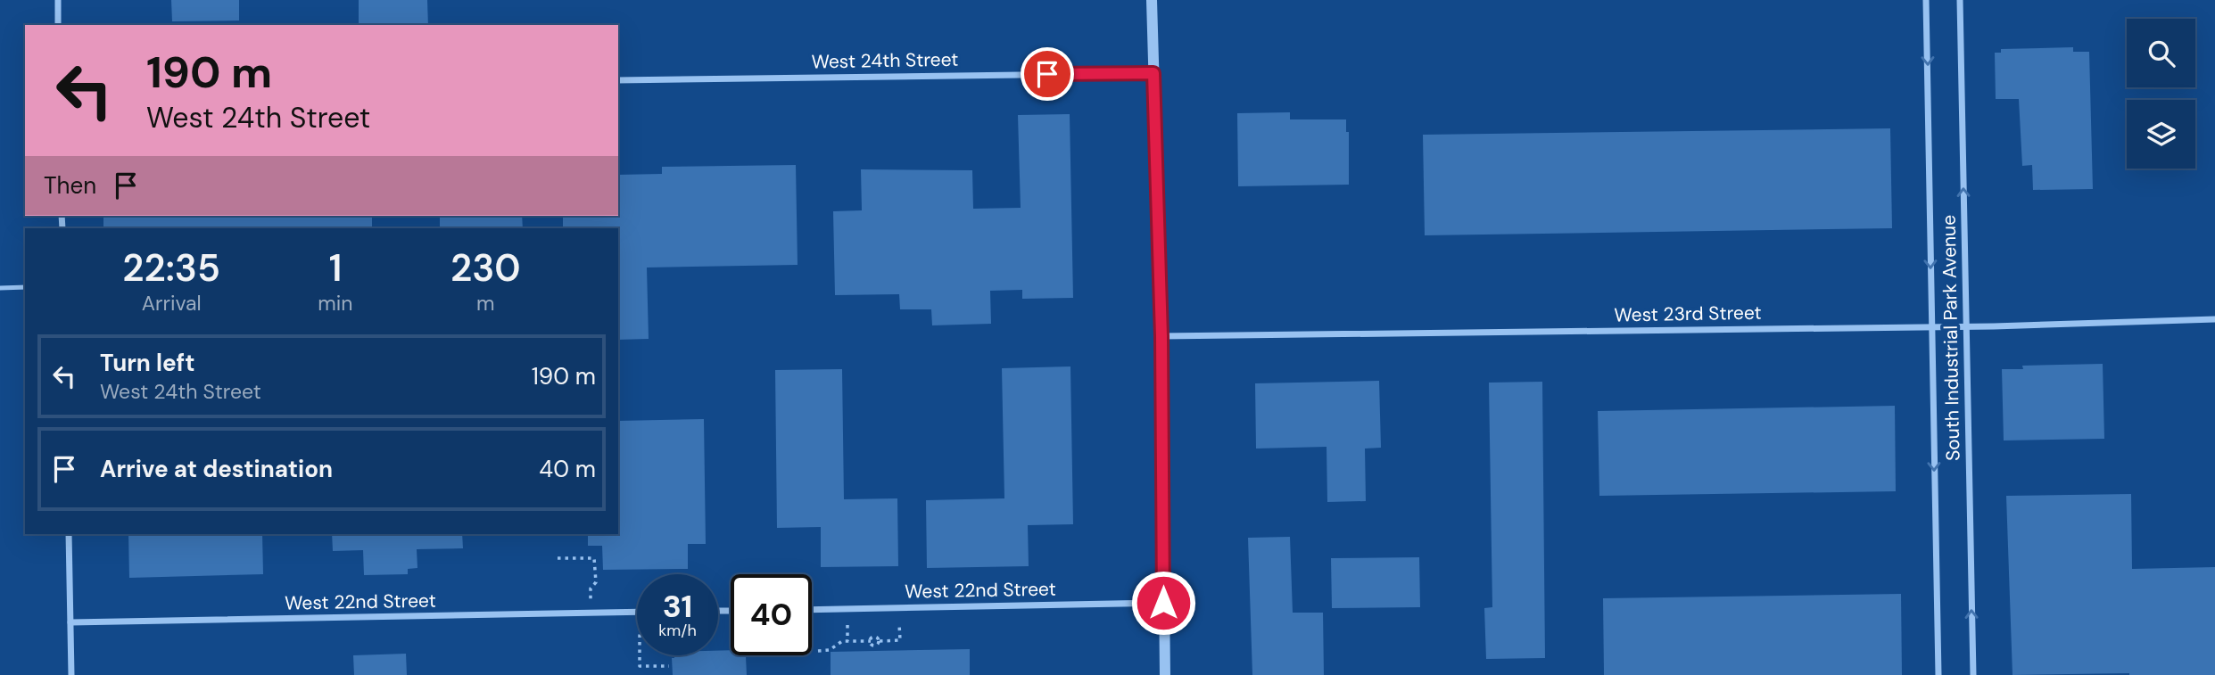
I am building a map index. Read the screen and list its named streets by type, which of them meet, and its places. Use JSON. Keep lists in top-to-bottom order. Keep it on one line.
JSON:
{"streets":{"street":["West 24th Street","West 23rd Street","South Industrial Park Avenue","West 22nd Street"]},"crossings":[["West 23rd Street","South Industrial Park Avenue"]],"page":{"turn":["190 m","West 24th Street"],"then":"Then","eta":["22:35","Arrival","1","min","230","m"],"list":[{"name":"Turn left","note":"West 24th Street","value":"190 m"},{"name":"Arrive at destination","value":"40 m"}],"speed":"31 km/h","limit":"40"}}
